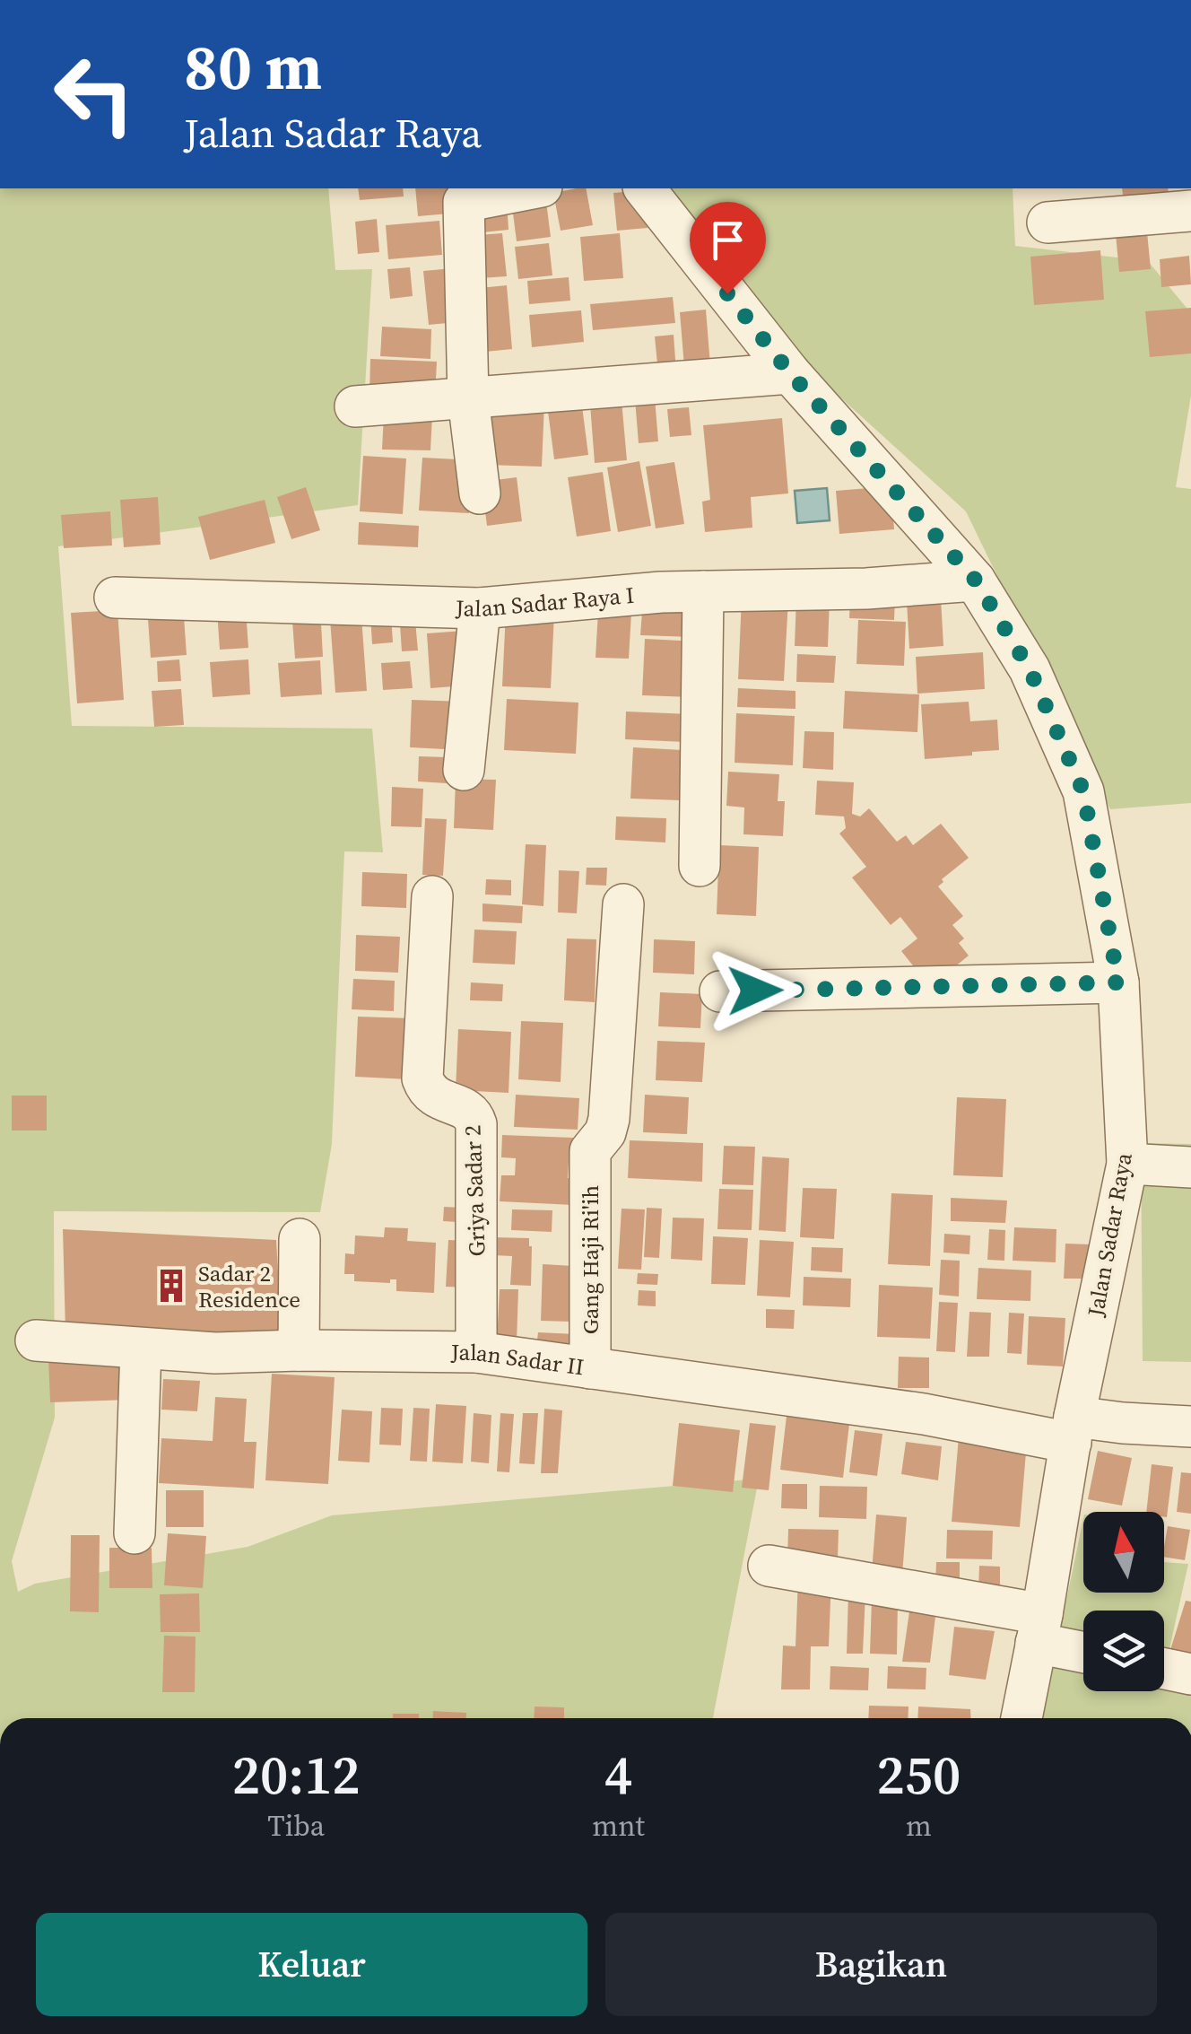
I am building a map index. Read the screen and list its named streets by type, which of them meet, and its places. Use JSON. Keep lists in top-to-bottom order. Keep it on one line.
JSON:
{"streets":{"street":["Jalan Sadar Raya I","Griya Sadar 2","Jalan Sadar Raya","Gang Haji Ri'ih","Jalan Sadar II"]},"crossings":[["Jalan Sadar Raya I","Jalan Sadar Raya"],["Griya Sadar 2","Jalan Sadar II"],["Jalan Sadar Raya","Jalan Sadar II"],["Gang Haji Ri'ih","Jalan Sadar II"]],"places":{"building":["Sadar 2 Residence"]},"north":"top","page":{"turn":["80 m","Jalan Sadar Raya"],"eta":["20:12","Tiba","4","mnt","250","m"],"buttons":["Keluar","Bagikan"]}}
